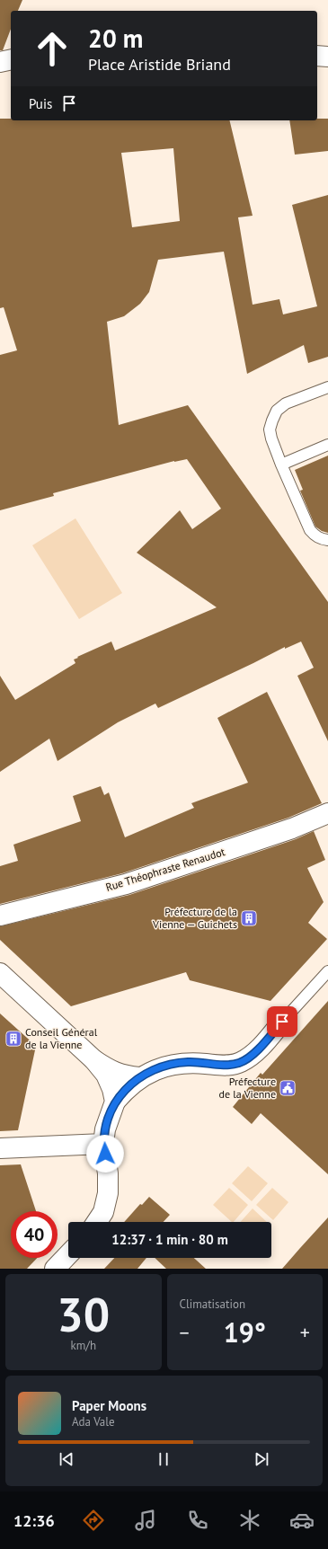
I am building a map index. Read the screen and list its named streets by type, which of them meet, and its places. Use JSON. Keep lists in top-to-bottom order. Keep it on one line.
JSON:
{"streets":{"street":["Rue Théophraste Renaudot"]},"places":{"building":["Préfecture de la Vienne — Guichets","Conseil Général de la Vienne"],"public building":["Préfecture de la Vienne"]},"page":{"turn":["20 m","Place Aristide Briand"],"then":"Puis","limit":"40","trip":"12:37 · 1 min · 80 m","tile":[["30","km/h"],"Climatisation"],"heat":["−","19°","+"],"song":["Paper Moons","Ada Vale"],"tabs":"12:36"}}
